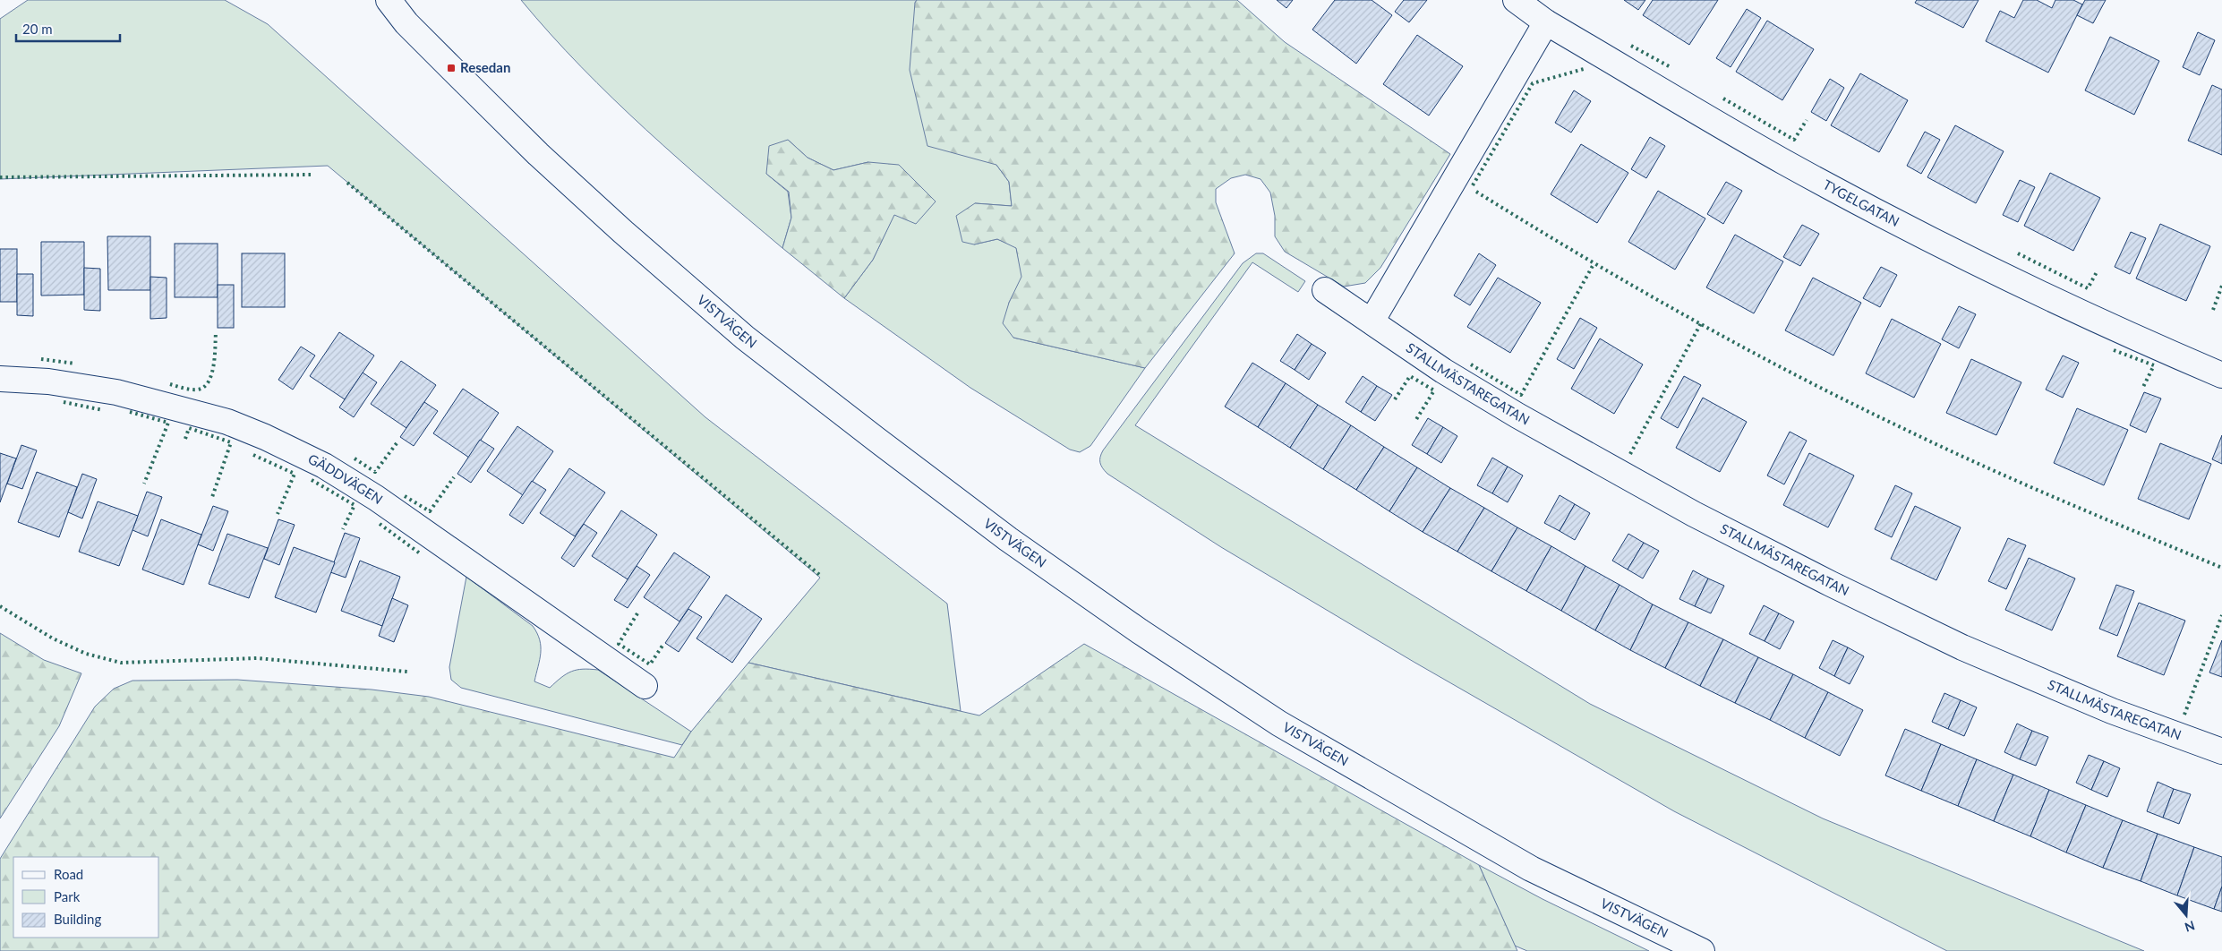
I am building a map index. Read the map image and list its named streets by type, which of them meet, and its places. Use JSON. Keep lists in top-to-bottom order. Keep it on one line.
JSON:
{"streets":{"street":["TYGELGATAN","VISTVÄGEN","STALLMÄSTAREGATAN","GÄDDVÄGEN"]},"places":{"transit":["Resedan"]},"legend":["Road","Park","Building"],"scale_bar":"20 m","north":"bottom"}
